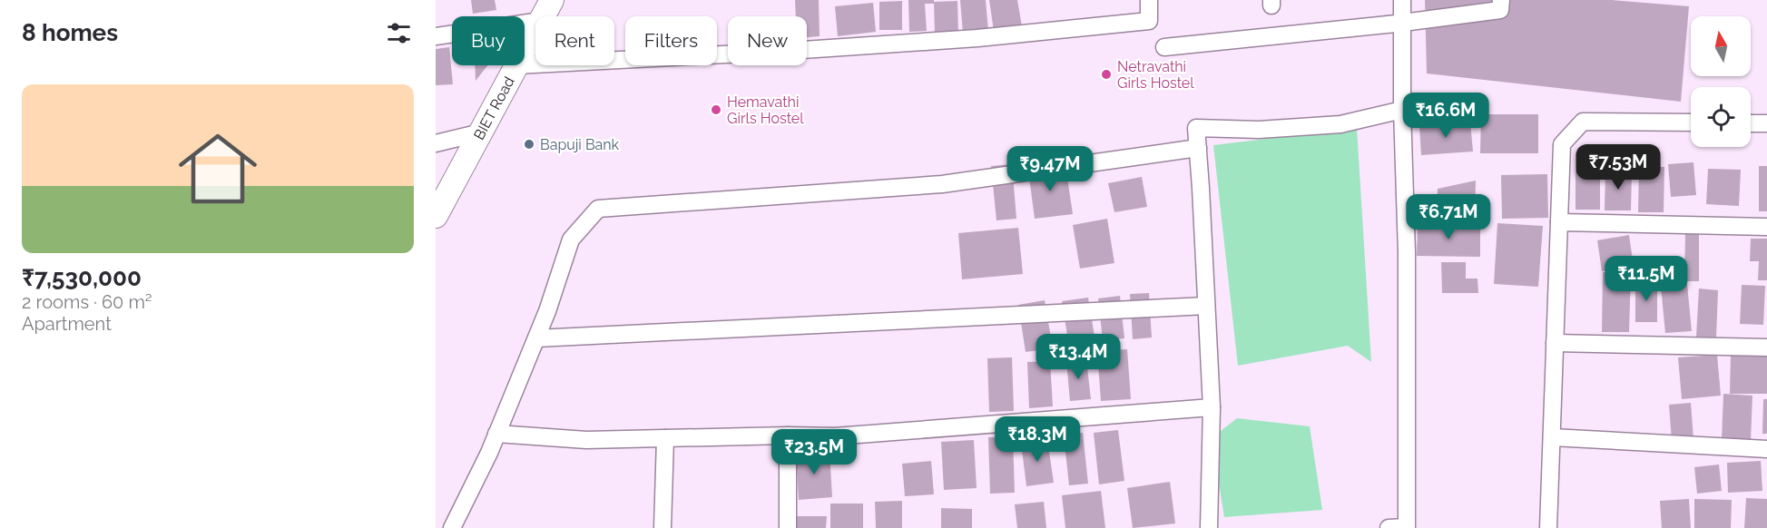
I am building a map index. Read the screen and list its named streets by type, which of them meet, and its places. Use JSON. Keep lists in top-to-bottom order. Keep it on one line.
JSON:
{"streets":{"street":["BIET Road"]},"places":["Netravathi Girls Hostel","Hemavathi Girls Hostel","Bapuji Bank"],"north":"top","page":{"heading":"8 homes","chip":["Buy","Rent","Filters","New"],"list":[{"name":"₹7,530,000","note":"2 rooms · 60 m² · Apartment"}],"price":["₹16.6M","₹7.53M","₹9.47M","₹6.71M","₹11.5M","₹13.4M","₹18.3M","₹23.5M"]}}
